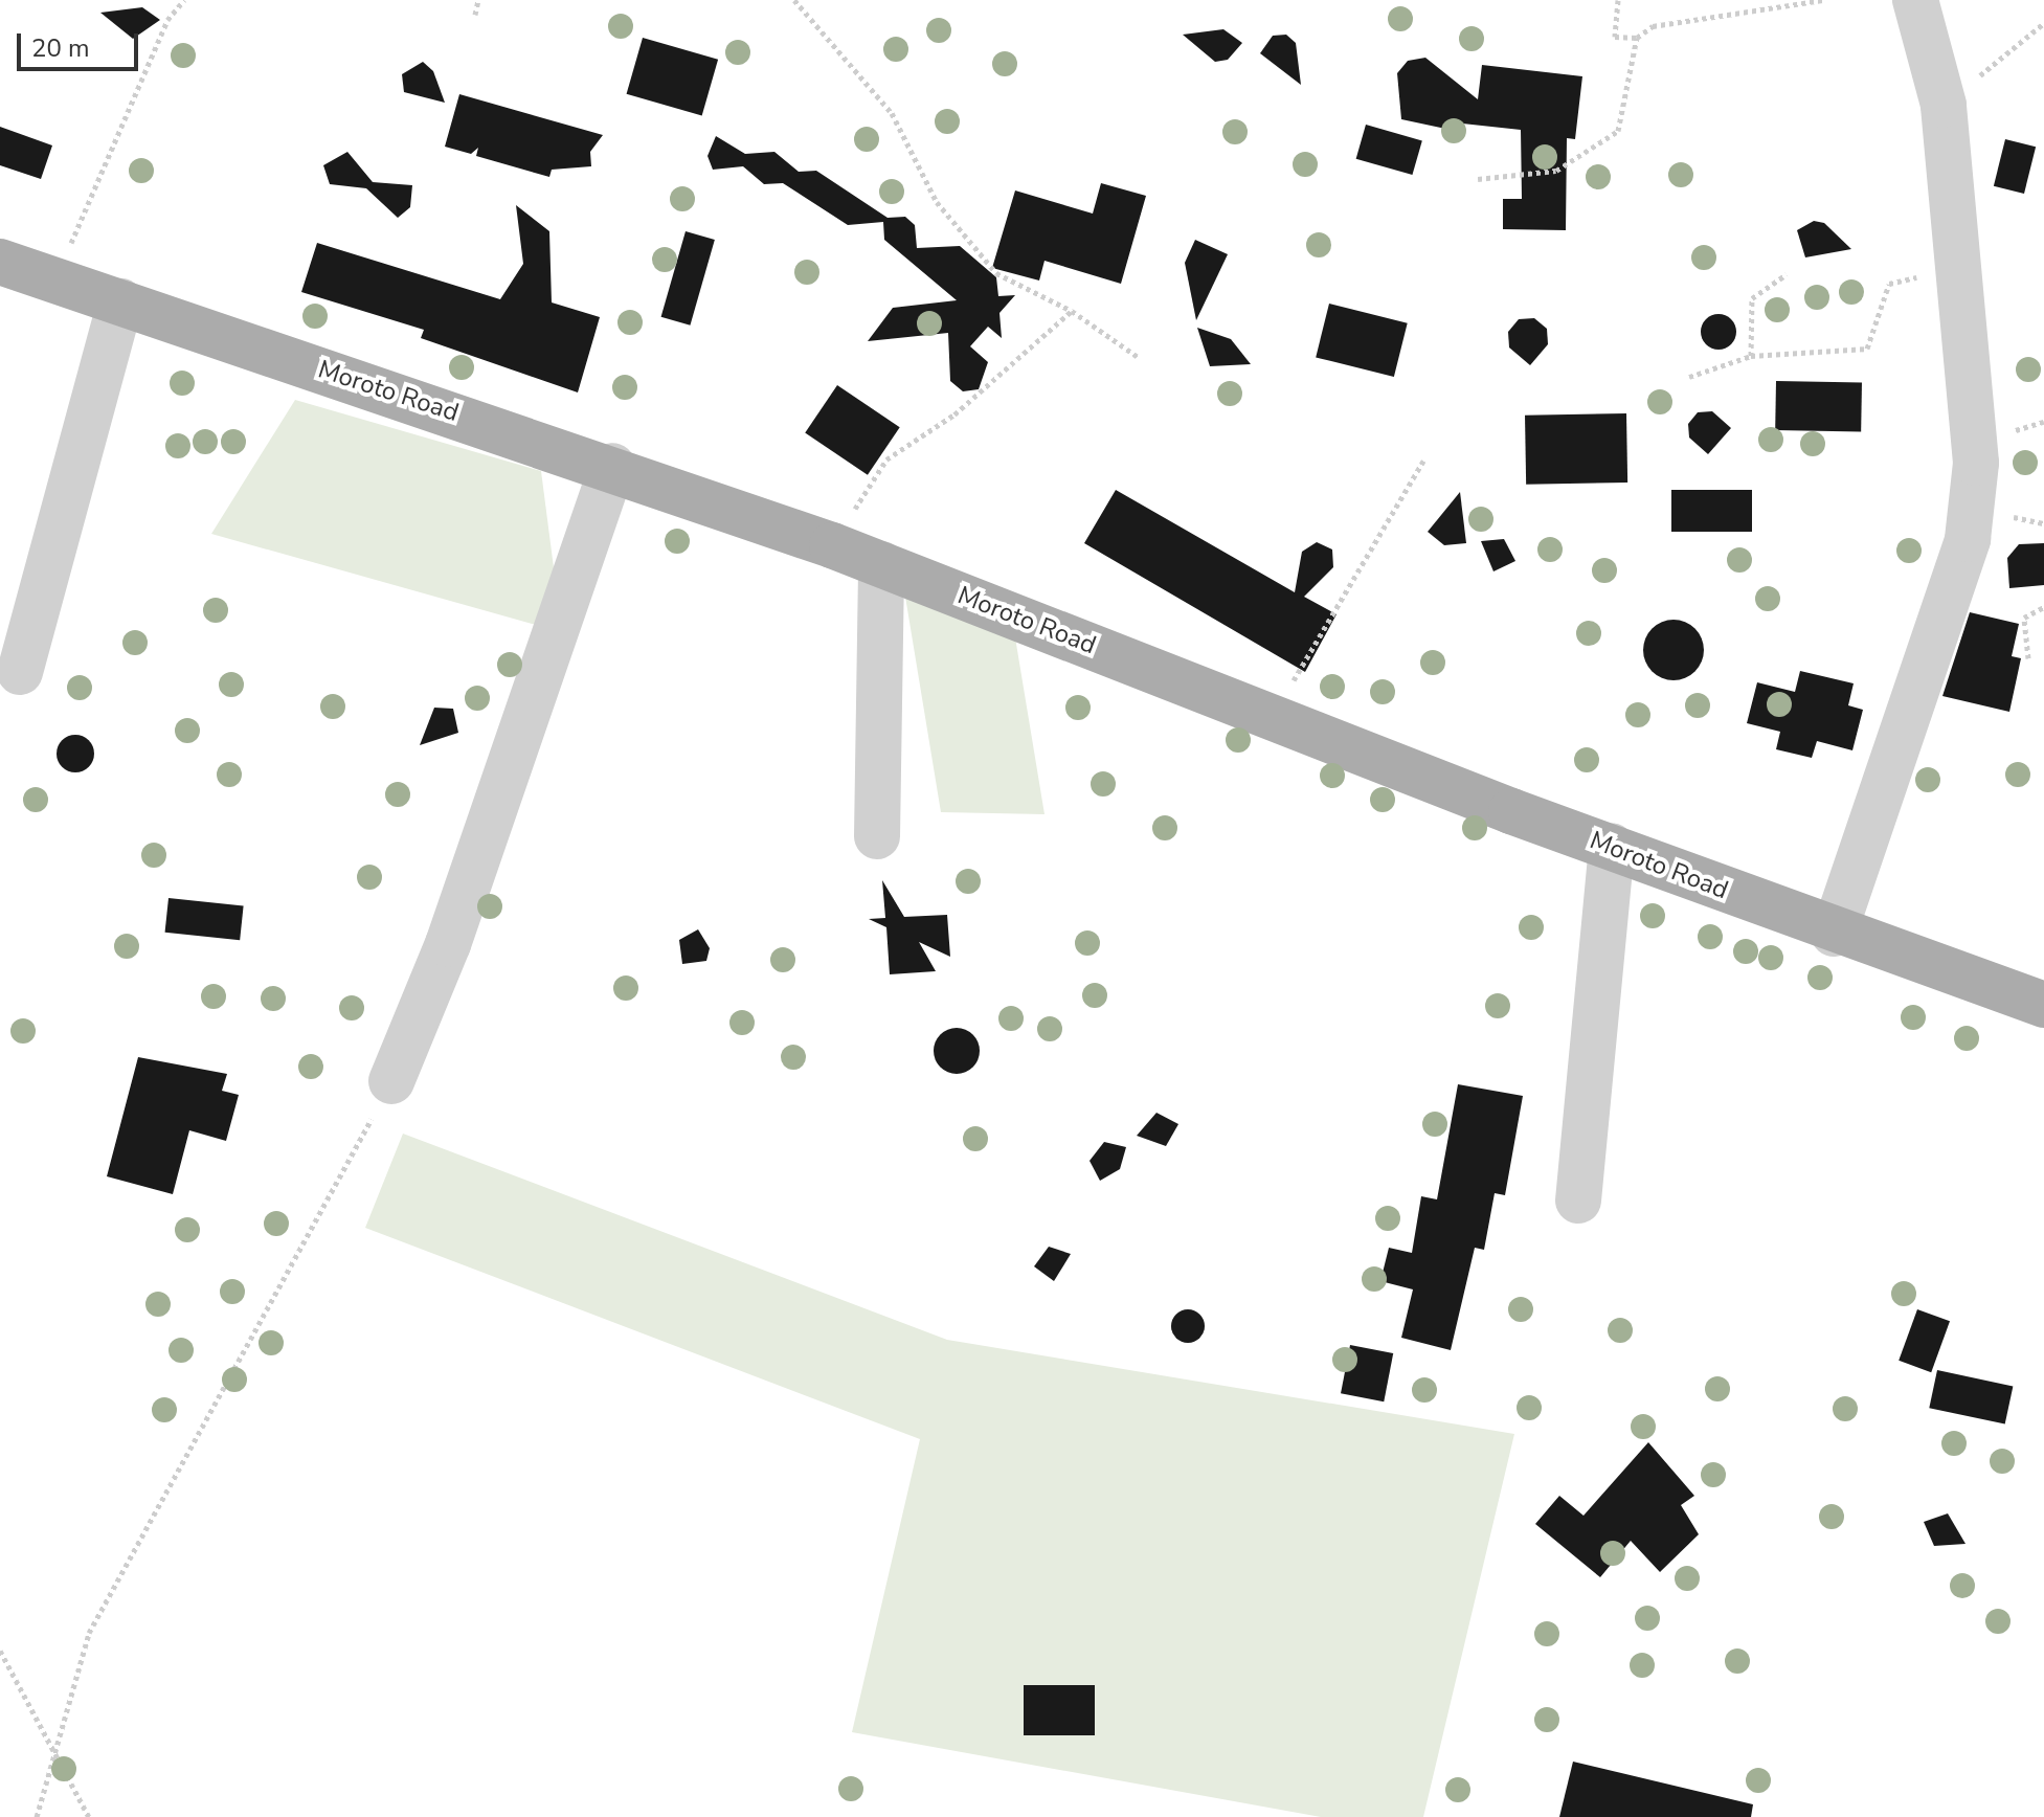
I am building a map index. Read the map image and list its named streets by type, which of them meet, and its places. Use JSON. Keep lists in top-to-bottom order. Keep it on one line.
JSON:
{"streets":{"main road":["Moroto Road"]},"scale_bar":"20 m"}
